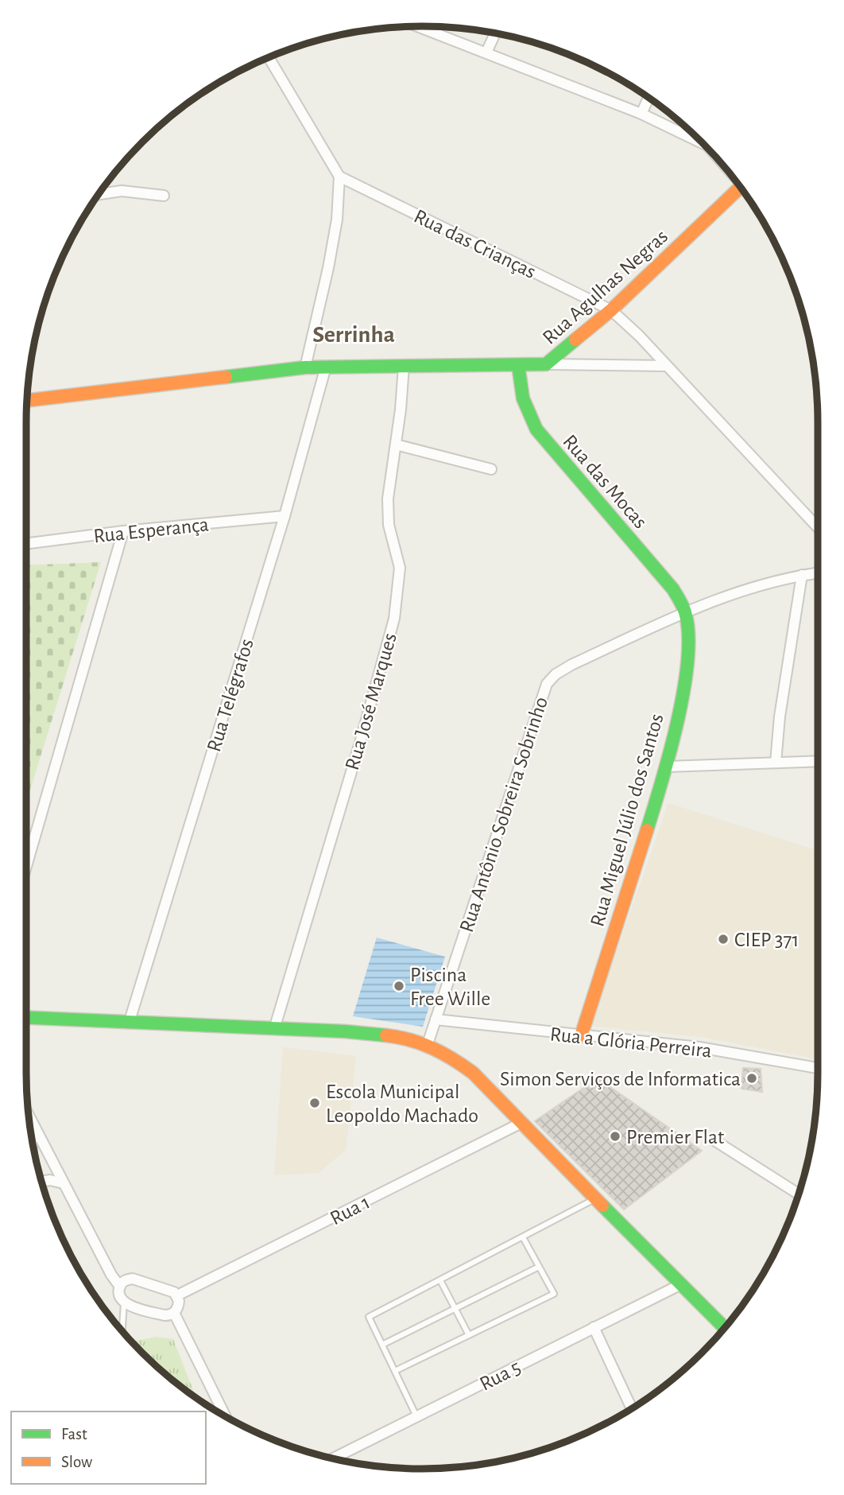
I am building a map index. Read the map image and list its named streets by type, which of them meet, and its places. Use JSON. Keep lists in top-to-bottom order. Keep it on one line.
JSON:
{"streets":{"street":["Rua das Crianças","Rua Agulhas Negras","Rua das Mocas","Rua Esperança","Rua Telégrafos","Rua José Marques","Rua Antônio Sobreira Sobrinho","Rua Miguel Júlio dos Santos","Rua a Glória Perreira","Rua 1","Rua 5"]},"crossings":[["Rua das Crianças","Rua Agulhas Negras"],["Rua Agulhas Negras","Rua das Mocas"],["Rua Agulhas Negras","Rua Telégrafos"],["Rua Agulhas Negras","Rua José Marques"],["Rua das Mocas","Rua Antônio Sobreira Sobrinho"],["Rua das Mocas","Rua Miguel Júlio dos Santos"],["Rua Esperança","Rua Telégrafos"],["Rua Antônio Sobreira Sobrinho","Rua Miguel Júlio dos Santos"],["Rua Antônio Sobreira Sobrinho","Rua a Glória Perreira"],["Rua Miguel Júlio dos Santos","Rua a Glória Perreira"]],"districts":["Serrinha"],"places":["CIEP 371","Piscina Free Wille","Simon Serviços de Informatica","Escola Municipal Leopoldo Machado","Premier Flat"],"legend":["Fast","Slow"]}
